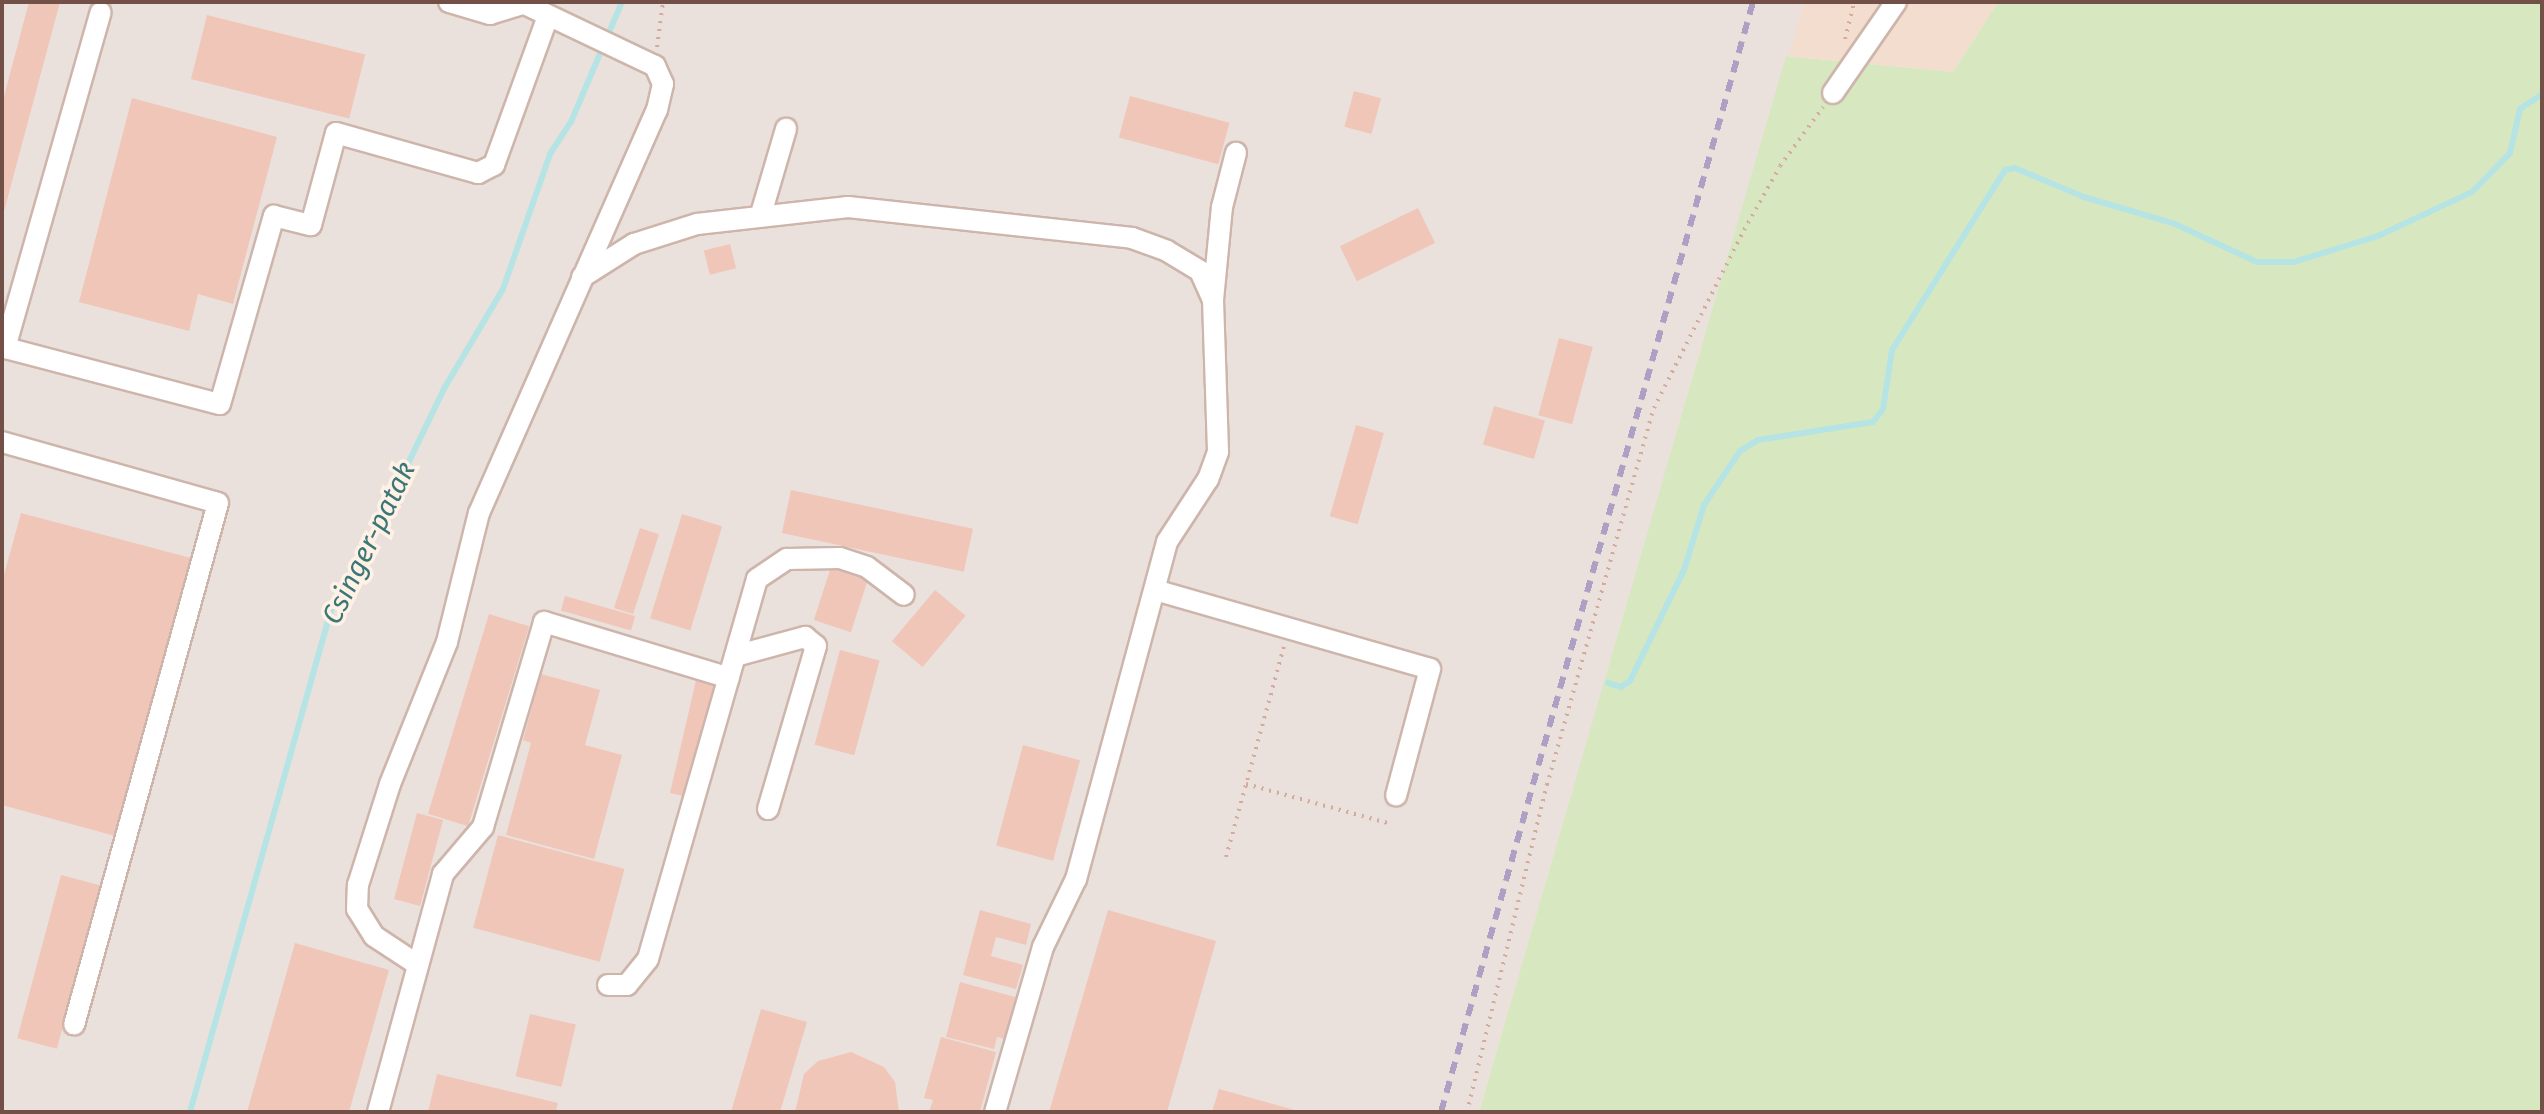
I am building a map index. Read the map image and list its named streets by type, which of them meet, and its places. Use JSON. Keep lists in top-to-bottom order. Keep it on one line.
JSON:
{"water":["Csinger-patak"]}
